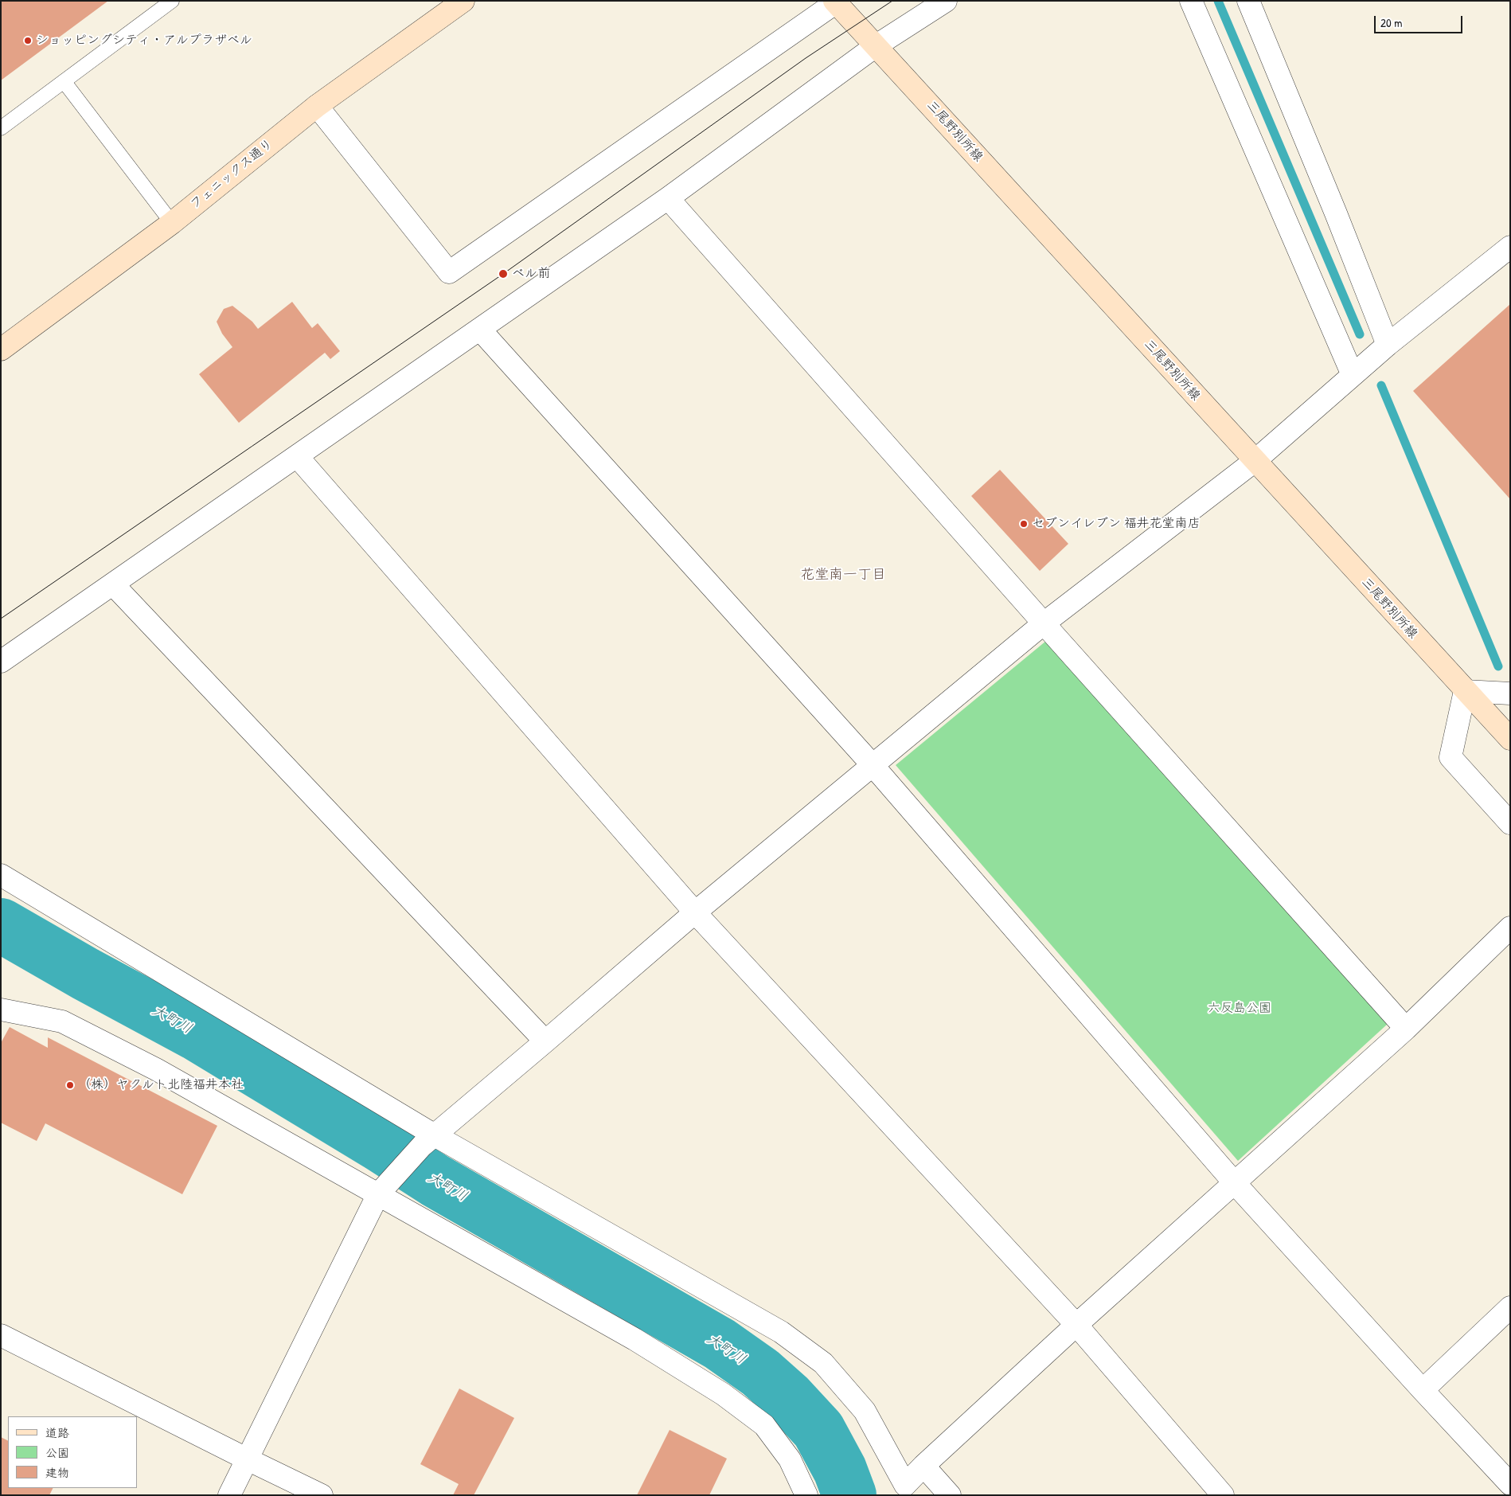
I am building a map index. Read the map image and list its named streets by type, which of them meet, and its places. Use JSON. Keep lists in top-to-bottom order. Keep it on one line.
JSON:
{"streets":{"main road":["三尾野別所線","フェニックス通り"]},"districts":["花堂南一丁目"],"water":["大町川"],"parks":["六反島公園"],"places":["ショッピングシティ・アルプラザベル","ベル前","セブンイレブン 福井花堂南店","（株）ヤクルト北陸福井本社"],"legend":["道路","公園","建物"],"scale_bar":"20 m"}
